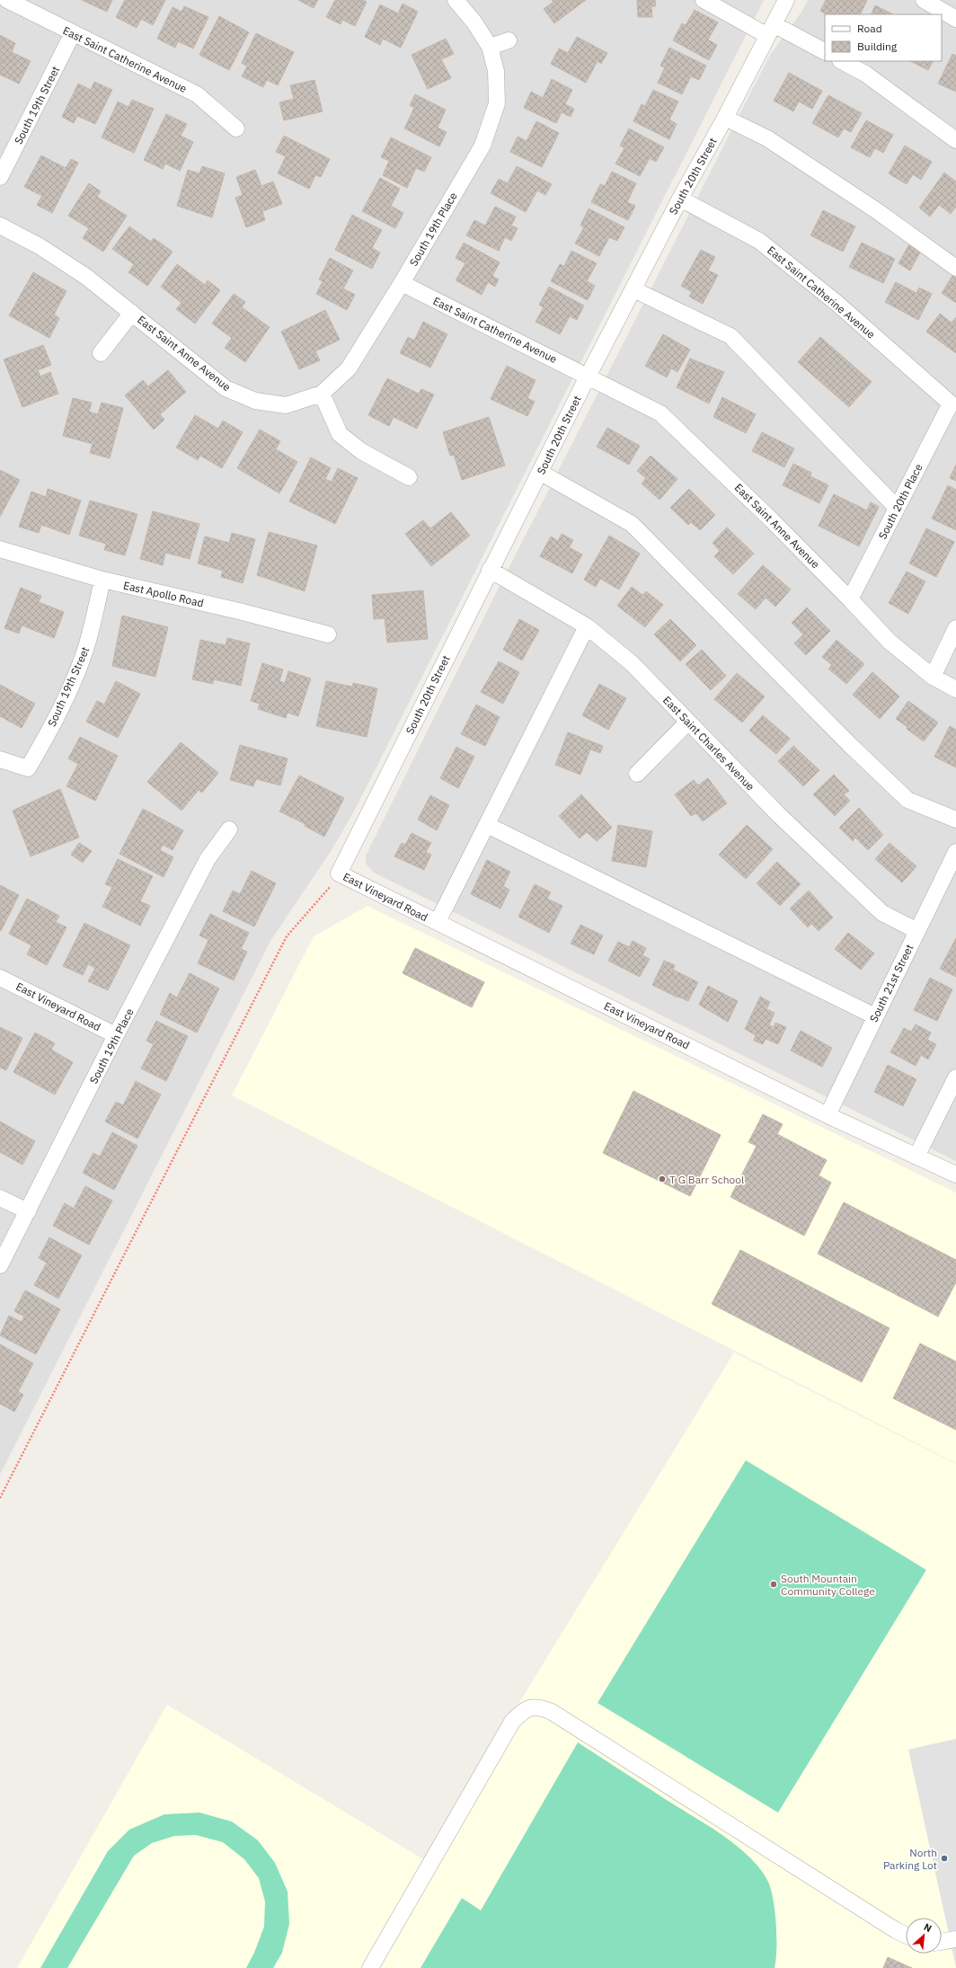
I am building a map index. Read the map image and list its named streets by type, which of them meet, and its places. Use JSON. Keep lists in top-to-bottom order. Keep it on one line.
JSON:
{"streets":{"street":["East Saint Catherine Avenue","South 19th Street","South 20th Street","South 19th Place","East Saint Anne Avenue","South 20th Place","East Apollo Road","East Saint Charles Avenue","East Vineyard Road","South 21st Street"]},"crossings":[["East Saint Catherine Avenue","South 19th Street"],["East Saint Catherine Avenue","South 20th Street"],["East Saint Catherine Avenue","South 19th Place"],["East Saint Catherine Avenue","East Saint Anne Avenue"],["East Saint Catherine Avenue","South 20th Place"],["South 19th Street","East Apollo Road"],["South 20th Street","East Saint Anne Avenue"],["South 20th Street","East Saint Charles Avenue"],["South 20th Street","East Vineyard Road"],["South 19th Place","East Saint Anne Avenue"],["South 19th Place","East Vineyard Road"],["East Saint Anne Avenue","South 20th Place"],["East Saint Charles Avenue","South 21st Street"],["East Vineyard Road","South 21st Street"]],"places":["T G Barr School","South Mountain Community College","North Parking Lot"],"legend":["Road","Building"],"north":"top right"}
